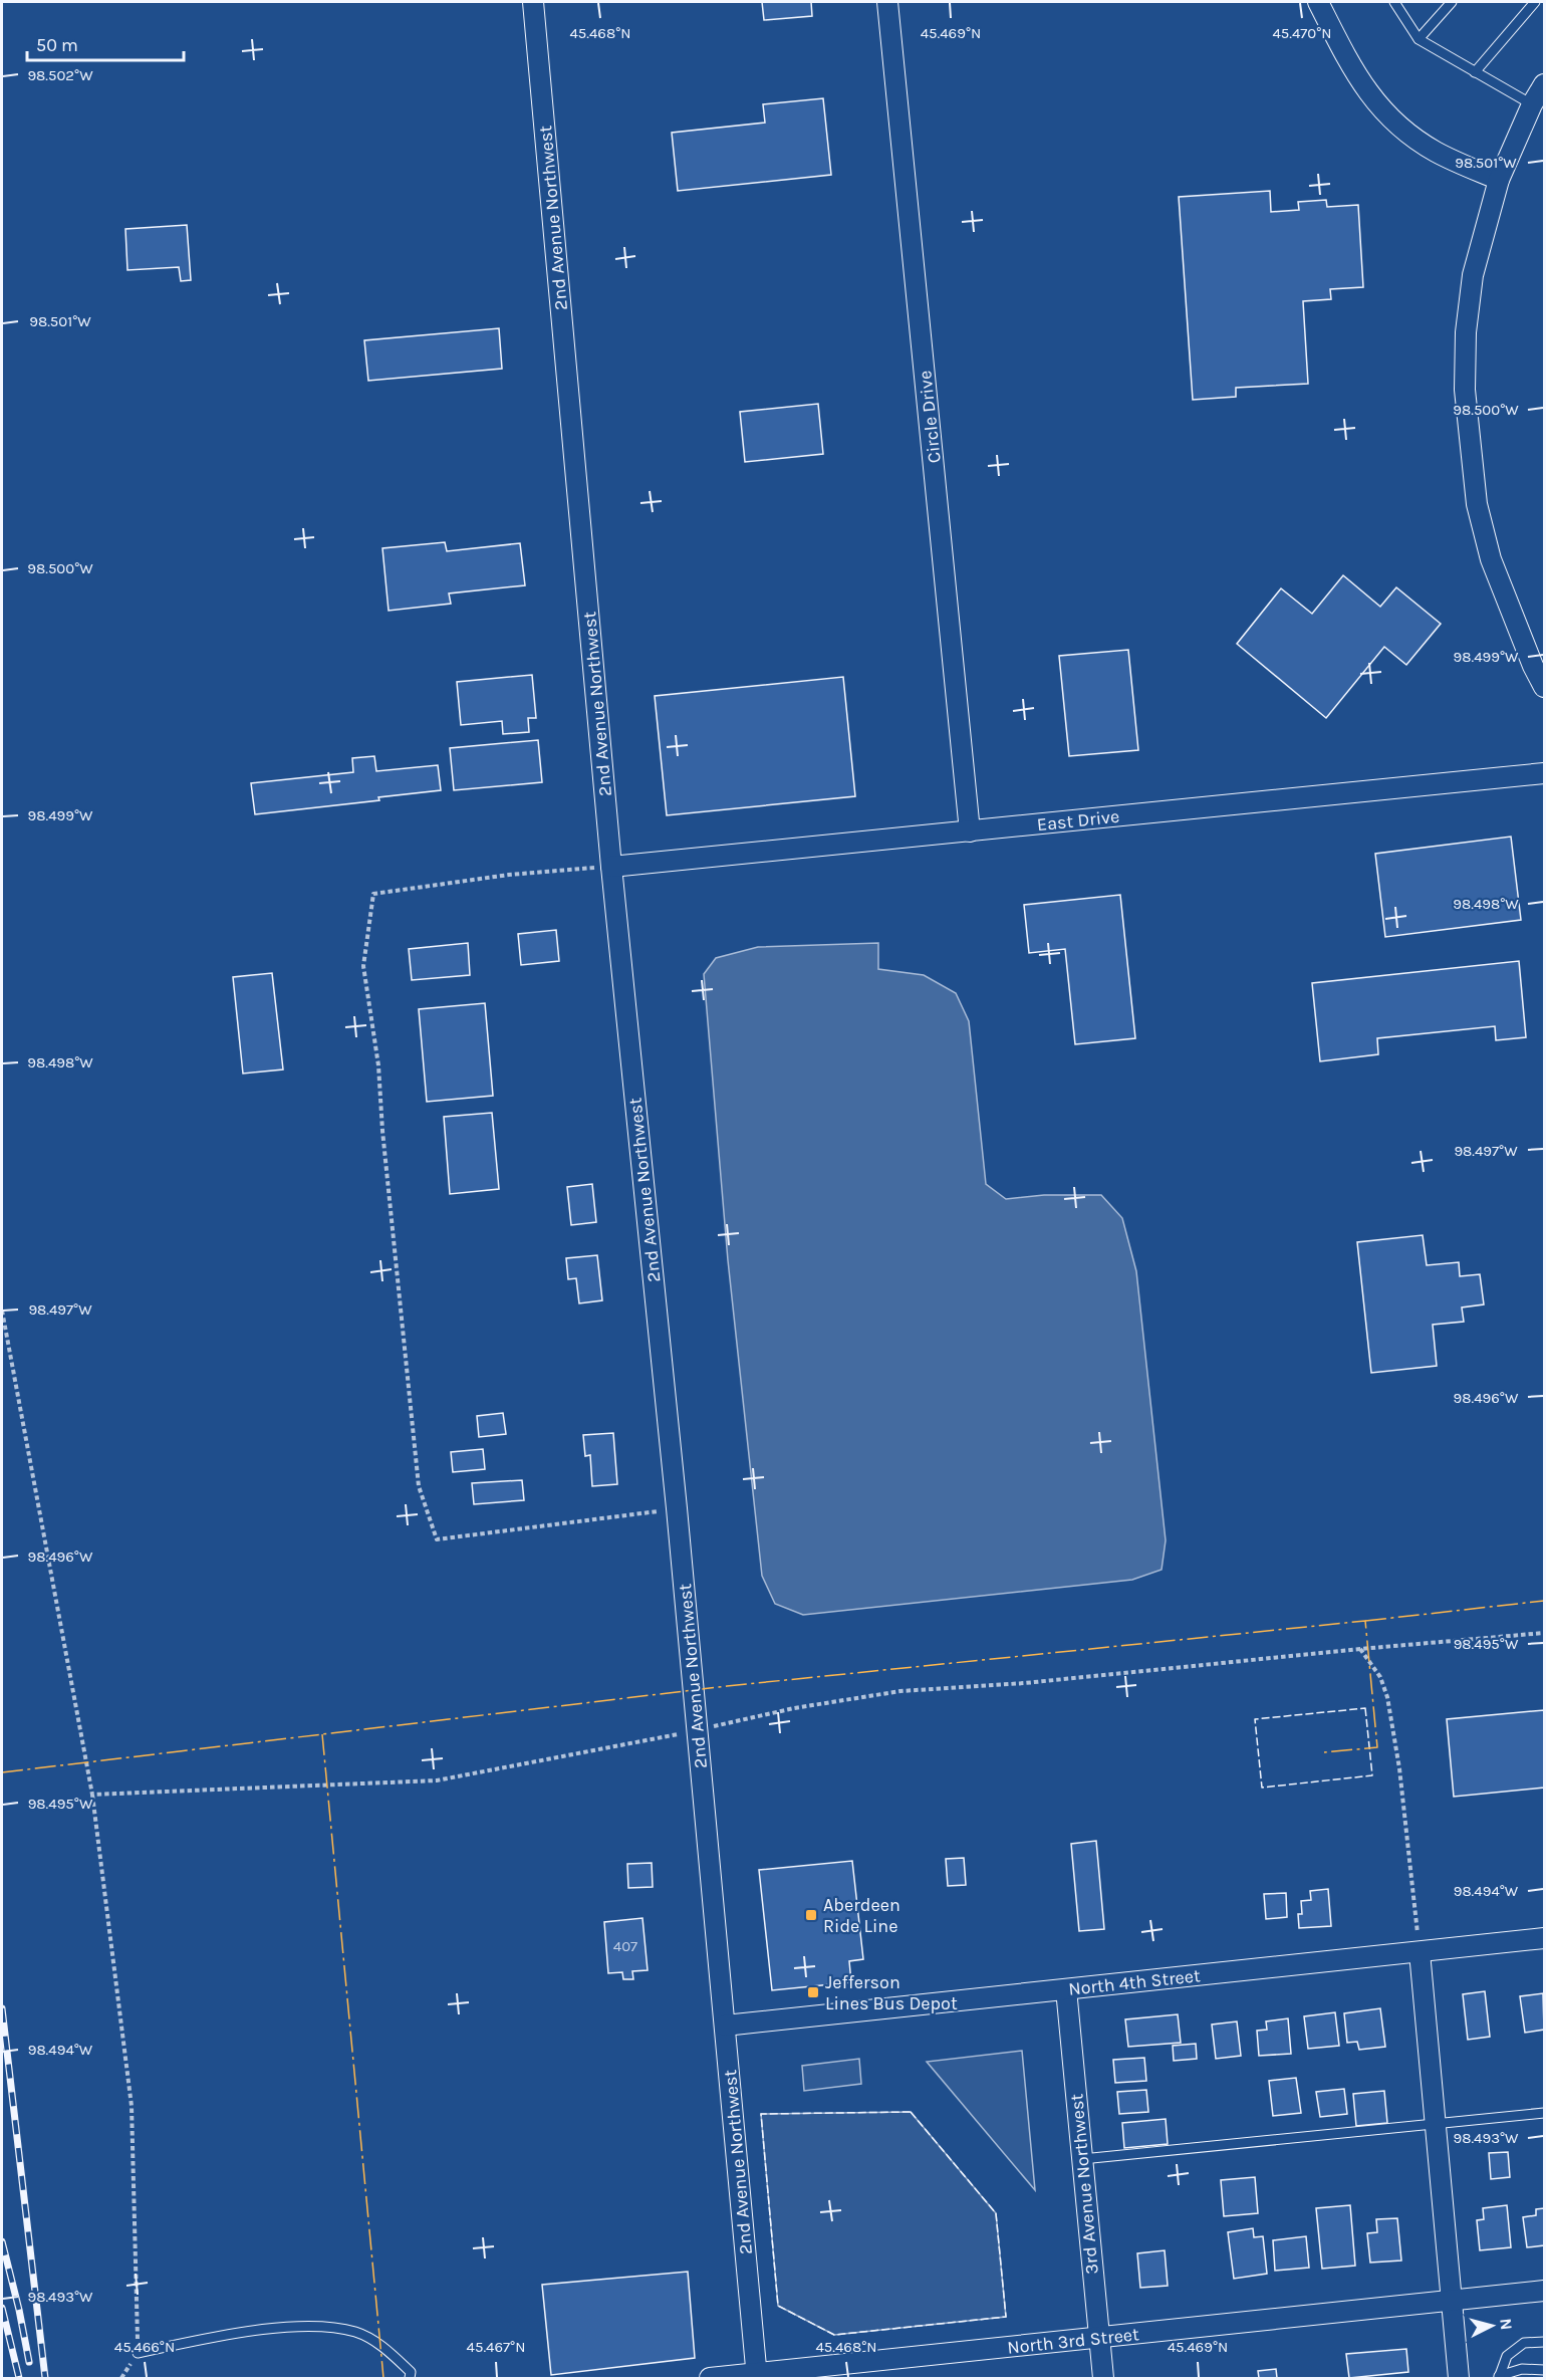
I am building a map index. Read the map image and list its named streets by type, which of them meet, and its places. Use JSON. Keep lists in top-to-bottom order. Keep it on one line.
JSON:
{"streets":{"street":["2nd Avenue Northwest","Circle Drive","East Drive","North 4th Street","3rd Avenue Northwest","North 3rd Street"]},"crossings":[["2nd Avenue Northwest","East Drive"],["2nd Avenue Northwest","North 4th Street"],["2nd Avenue Northwest","North 3rd Street"],["Circle Drive","East Drive"],["North 4th Street","3rd Avenue Northwest"],["3rd Avenue Northwest","North 3rd Street"]],"places":{"transit":["Aberdeen Ride Line","Jefferson Lines Bus Depot"]},"house_numbers":["407"],"scale_bar":"50 m","north":"right","coordinates":["45.468°N","45.469°N","45.470°N","98.502°W","98.501°W","98.500°W","98.499°W","98.498°W","98.497°W","98.496°W","98.495°W","98.494°W","98.493°W","45.466°N","45.467°N"]}
